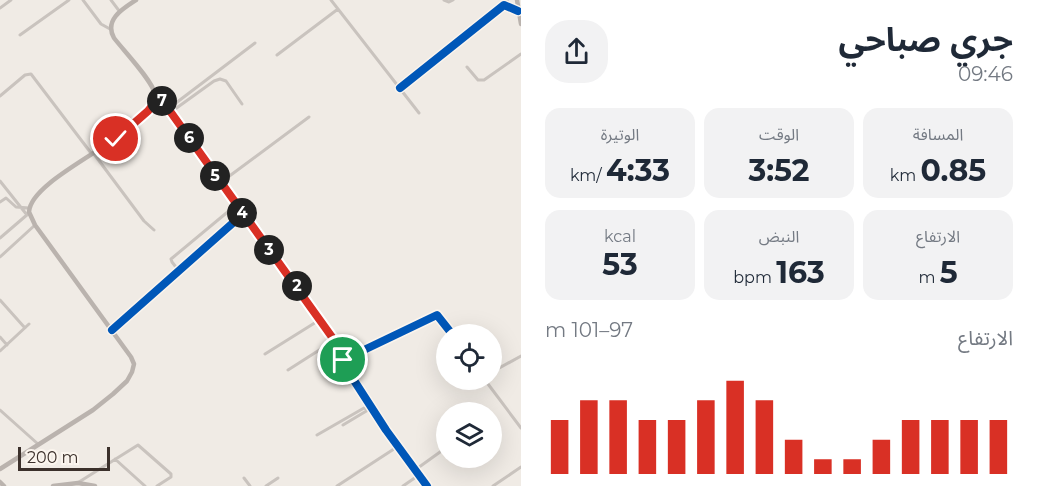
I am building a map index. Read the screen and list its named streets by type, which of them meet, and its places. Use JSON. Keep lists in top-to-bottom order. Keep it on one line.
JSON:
{"scale_bar":"200 m","page":{"heading":["جري صباحي","09:46"],"pins":["7","6","5","4","3","2"],"stats":[["المسافة","0.85 km"],["الوقت","3:52"],["الوتيرة","4:33 /km"],["الارتفاع","5 m"],["النبض","163 bpm"],["kcal","53"]],"chart":["الارتفاع","97–101 m"],"scale":"200 m"}}
